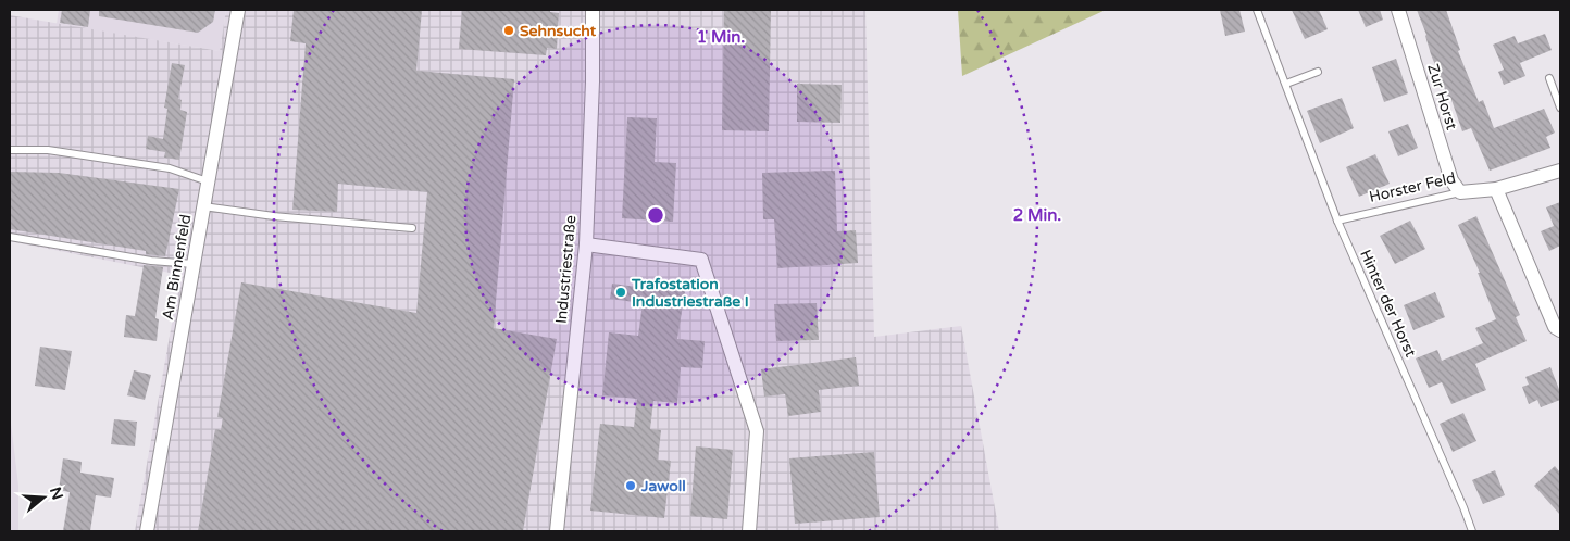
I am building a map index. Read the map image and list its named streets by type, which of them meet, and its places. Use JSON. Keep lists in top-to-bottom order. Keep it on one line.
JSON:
{"streets":{"street":["Zur Horst","Horster Feld","Am Binnenfeld","Industriestraße"],"lane":["Hinter der Horst"]},"crossings":[["Zur Horst","Horster Feld"],["Horster Feld","Hinter der Horst"]],"places":["Sehnsucht","Trafostation Industriestraße I","Jawoll"],"north":"right","rings":["1 Min.","2 Min."]}
